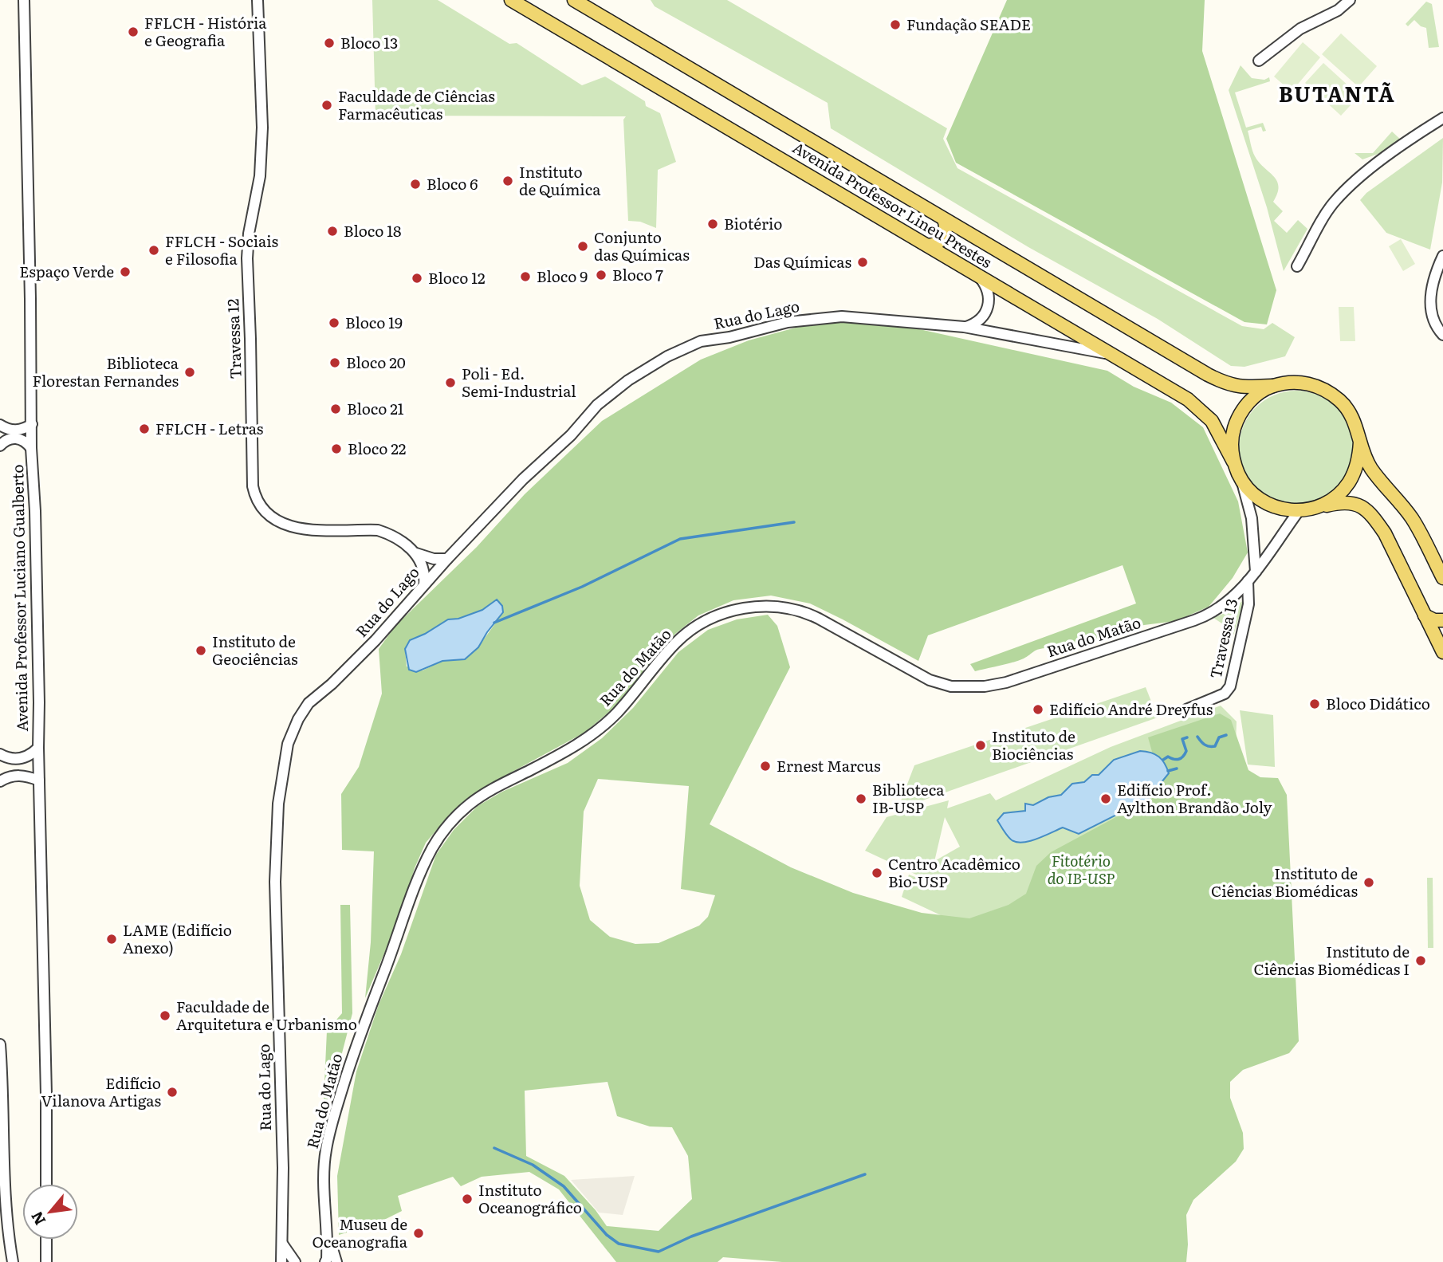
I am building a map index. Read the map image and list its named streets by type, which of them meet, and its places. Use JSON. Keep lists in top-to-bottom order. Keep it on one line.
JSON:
{"streets":{"main road":["Avenida Professor Lineu Prestes"],"street":["Rua do Lago","Travessa 12","Avenida Professor Luciano Gualberto","Rua do Matão","Travessa 13"]},"crossings":[["Avenida Professor Lineu Prestes","Rua do Lago"],["Avenida Professor Lineu Prestes","Rua do Matão"],["Rua do Lago","Travessa 12"],["Rua do Matão","Travessa 13"]],"districts":["BUTANTÃ"],"parks":["Fitotério do IB-USP"],"places":["Fundação SEADE","FFLCH - História e Geografia","Bloco 13","Faculdade de Ciências Farmacêuticas","Instituto de Química","Bloco 6","Biotério","Bloco 18","Conjunto das Químicas","FFLCH - Sociais e Filosofia","Das Químicas","Espaço Verde","Bloco 7","Bloco 9","Bloco 12","Bloco 19","Bloco 20","Biblioteca Florestan Fernandes","Poli - Ed. Semi-Industrial","Bloco 21","FFLCH - Letras","Bloco 22","Instituto de Geociências","Bloco Didático","Edifício André Dreyfus","Instituto de Biociências","Ernest Marcus","Biblioteca IB-USP","Edifício Prof. Aylthon Brandão Joly","Centro Acadêmico Bio-USP","Instituto de Ciências Biomédicas","LAME (Edifício Anexo)","Instituto de Ciências Biomédicas I","Faculdade de Arquitetura e Urbanismo","Edifício Vilanova Artigas","Instituto Oceanográfico","Museu de Oceanografia"],"north":"bottom left"}
